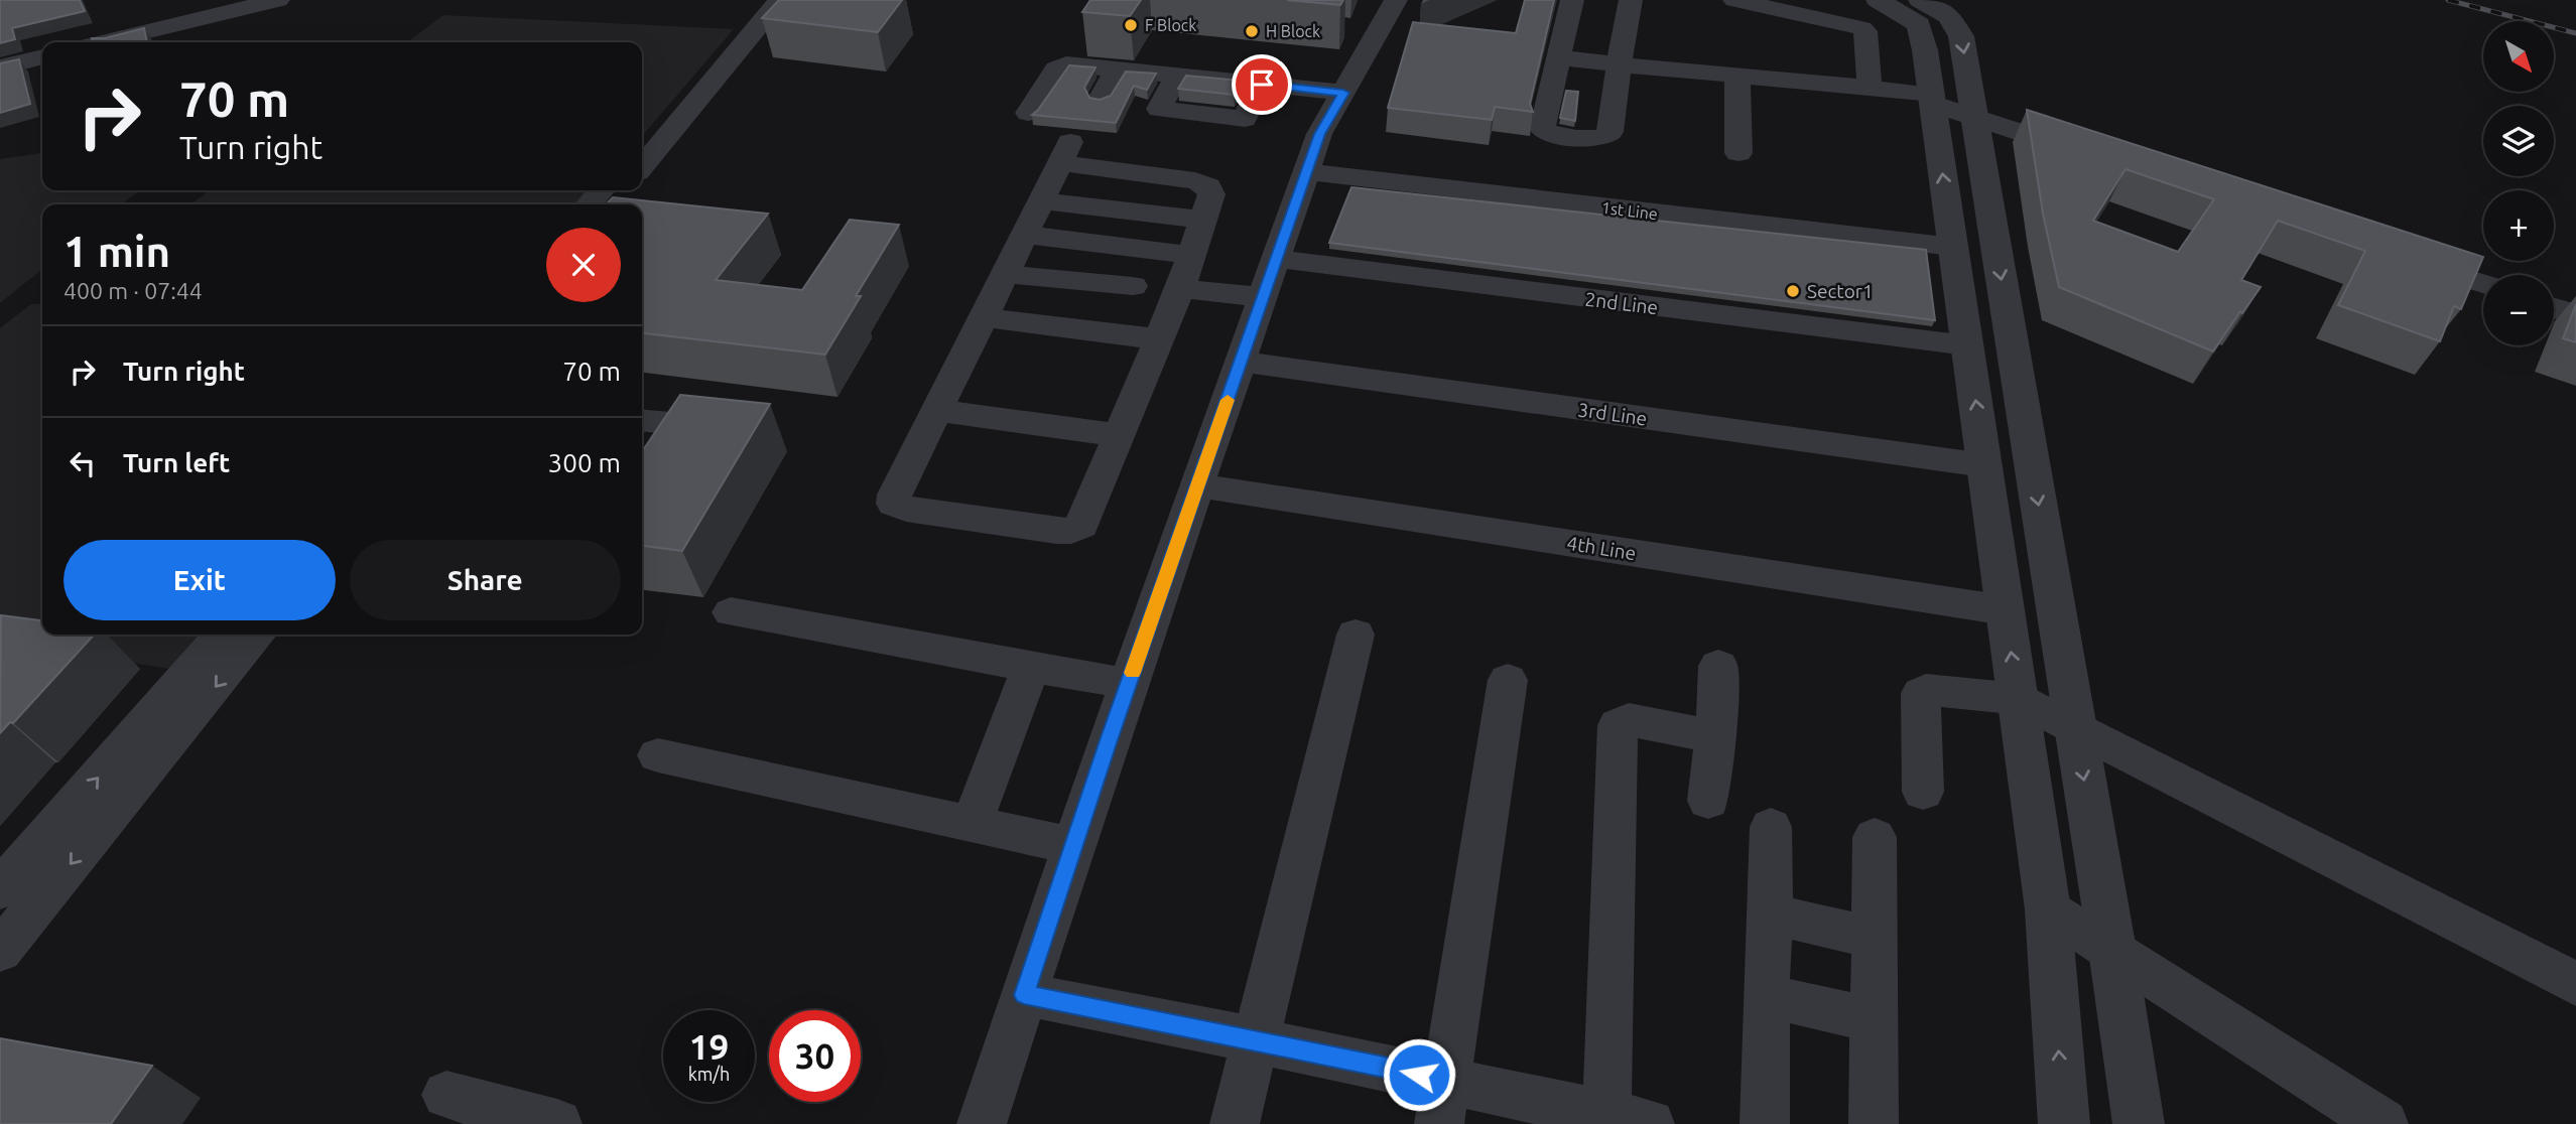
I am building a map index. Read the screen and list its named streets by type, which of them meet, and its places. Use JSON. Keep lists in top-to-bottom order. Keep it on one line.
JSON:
{"streets":{"street":["1st Line","2nd Line","3rd Line","4th Line"]},"places":["F Block","H Block","Sector1"],"north":"bottom right","page":{"map_buttons":["+","−"],"turn":["70 m","Turn right"],"heading":["1 min","400 m · 07:44"],"list":[{"name":"Turn right","value":"70 m"},{"name":"Turn left","value":"300 m"}],"buttons":["Exit","Share"],"speed":"19 km/h","limit":"30"}}
